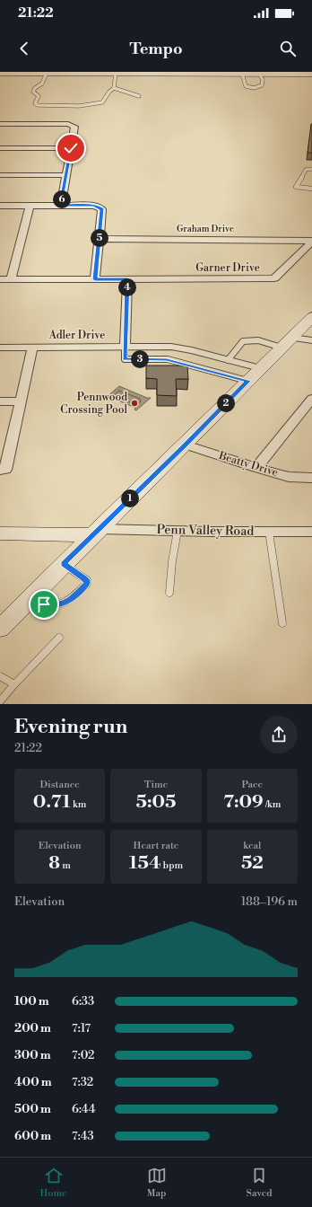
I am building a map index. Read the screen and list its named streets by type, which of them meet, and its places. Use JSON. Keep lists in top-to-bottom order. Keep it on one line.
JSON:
{"streets":{"main road":["Penn Valley Road"],"street":["Graham Drive","Garner Drive","Adler Drive","Beatty Drive"]},"crossings":[["Graham Drive","Garner Drive"]],"places":["Pennwood Crossing Pool"],"page":{"status":"21:22","header":"Tempo","pins":["6","5","4","3","2","1"],"heading":["Evening run","21:22"],"stats":[["Distance","0.71 km"],["Time","5:05"],["Pace","7:09 /km"],["Elevation","8 m"],["Heart rate","154 bpm"],["kcal","52"]],"chart":["Elevation","188–196 m"],"list":[{"name":"100 m","note":"6:33"},{"name":"200 m","note":"7:17"},{"name":"300 m","note":"7:02"},{"name":"400 m","note":"7:32"},{"name":"500 m","note":"6:44"},{"name":"600 m","note":"7:43"}],"tabs":["Home","Map","Saved"]}}
